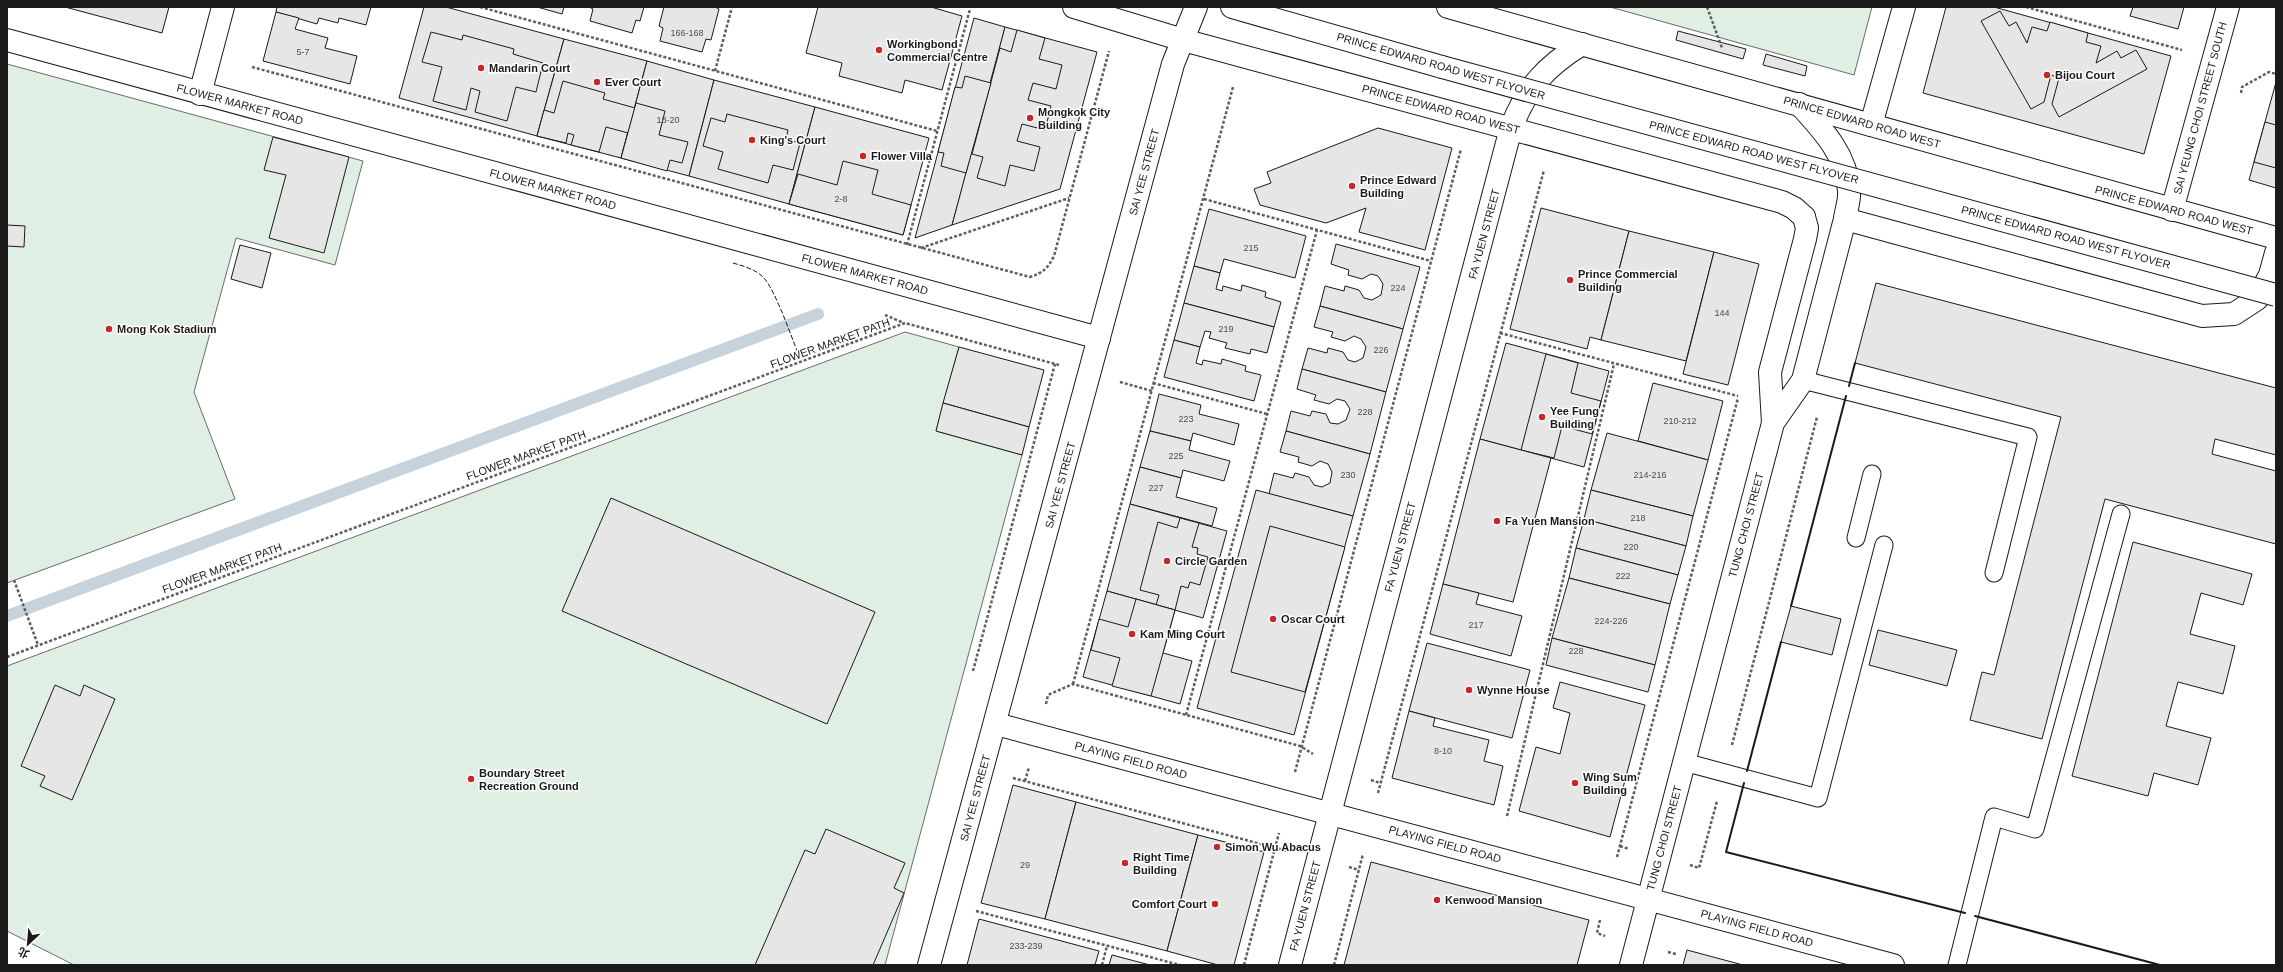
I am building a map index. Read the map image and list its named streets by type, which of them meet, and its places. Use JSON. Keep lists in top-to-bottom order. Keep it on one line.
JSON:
{"streets":{"street":["PRINCE EDWARD ROAD WEST FLYOVER","FLOWER MARKET ROAD","SAI YEUNG CHOI STREET SOUTH","PRINCE EDWARD ROAD WEST","SAI YEE STREET","FA YUEN STREET","TUNG CHOI STREET","PLAYING FIELD ROAD"],"path":["FLOWER MARKET PATH"]},"crossings":[["FLOWER MARKET ROAD","SAI YEE STREET"],["SAI YEUNG CHOI STREET SOUTH","PRINCE EDWARD ROAD WEST"],["PRINCE EDWARD ROAD WEST","SAI YEE STREET"],["PRINCE EDWARD ROAD WEST","FA YUEN STREET"],["PRINCE EDWARD ROAD WEST","TUNG CHOI STREET"],["SAI YEE STREET","PLAYING FIELD ROAD"],["FA YUEN STREET","PLAYING FIELD ROAD"],["TUNG CHOI STREET","PLAYING FIELD ROAD"]],"places":["Workingbond Commercial Centre","Mandarin Court","Bijou Court","Ever Court","Mongkok City Building","King's Court","Flower Villa","Prince Edward Building","Prince Commercial Building","Mong Kok Stadium","Yee Fung Building","Fa Yuen Mansion","Circle Garden","Oscar Court","Kam Ming Court","Wynne House","Boundary Street Recreation Ground","Wing Sum Building","Simon Wu Abacus","Right Time Building","Kenwood Mansion","Comfort Court"],"house_numbers":["166-168","5-7","18-20","2-8","215","224","144","219","226","228","223","210-212","225","230","214-216","227","218","220","222","224-226","217","228","8-10","29","233-239"],"north":"bottom left"}
